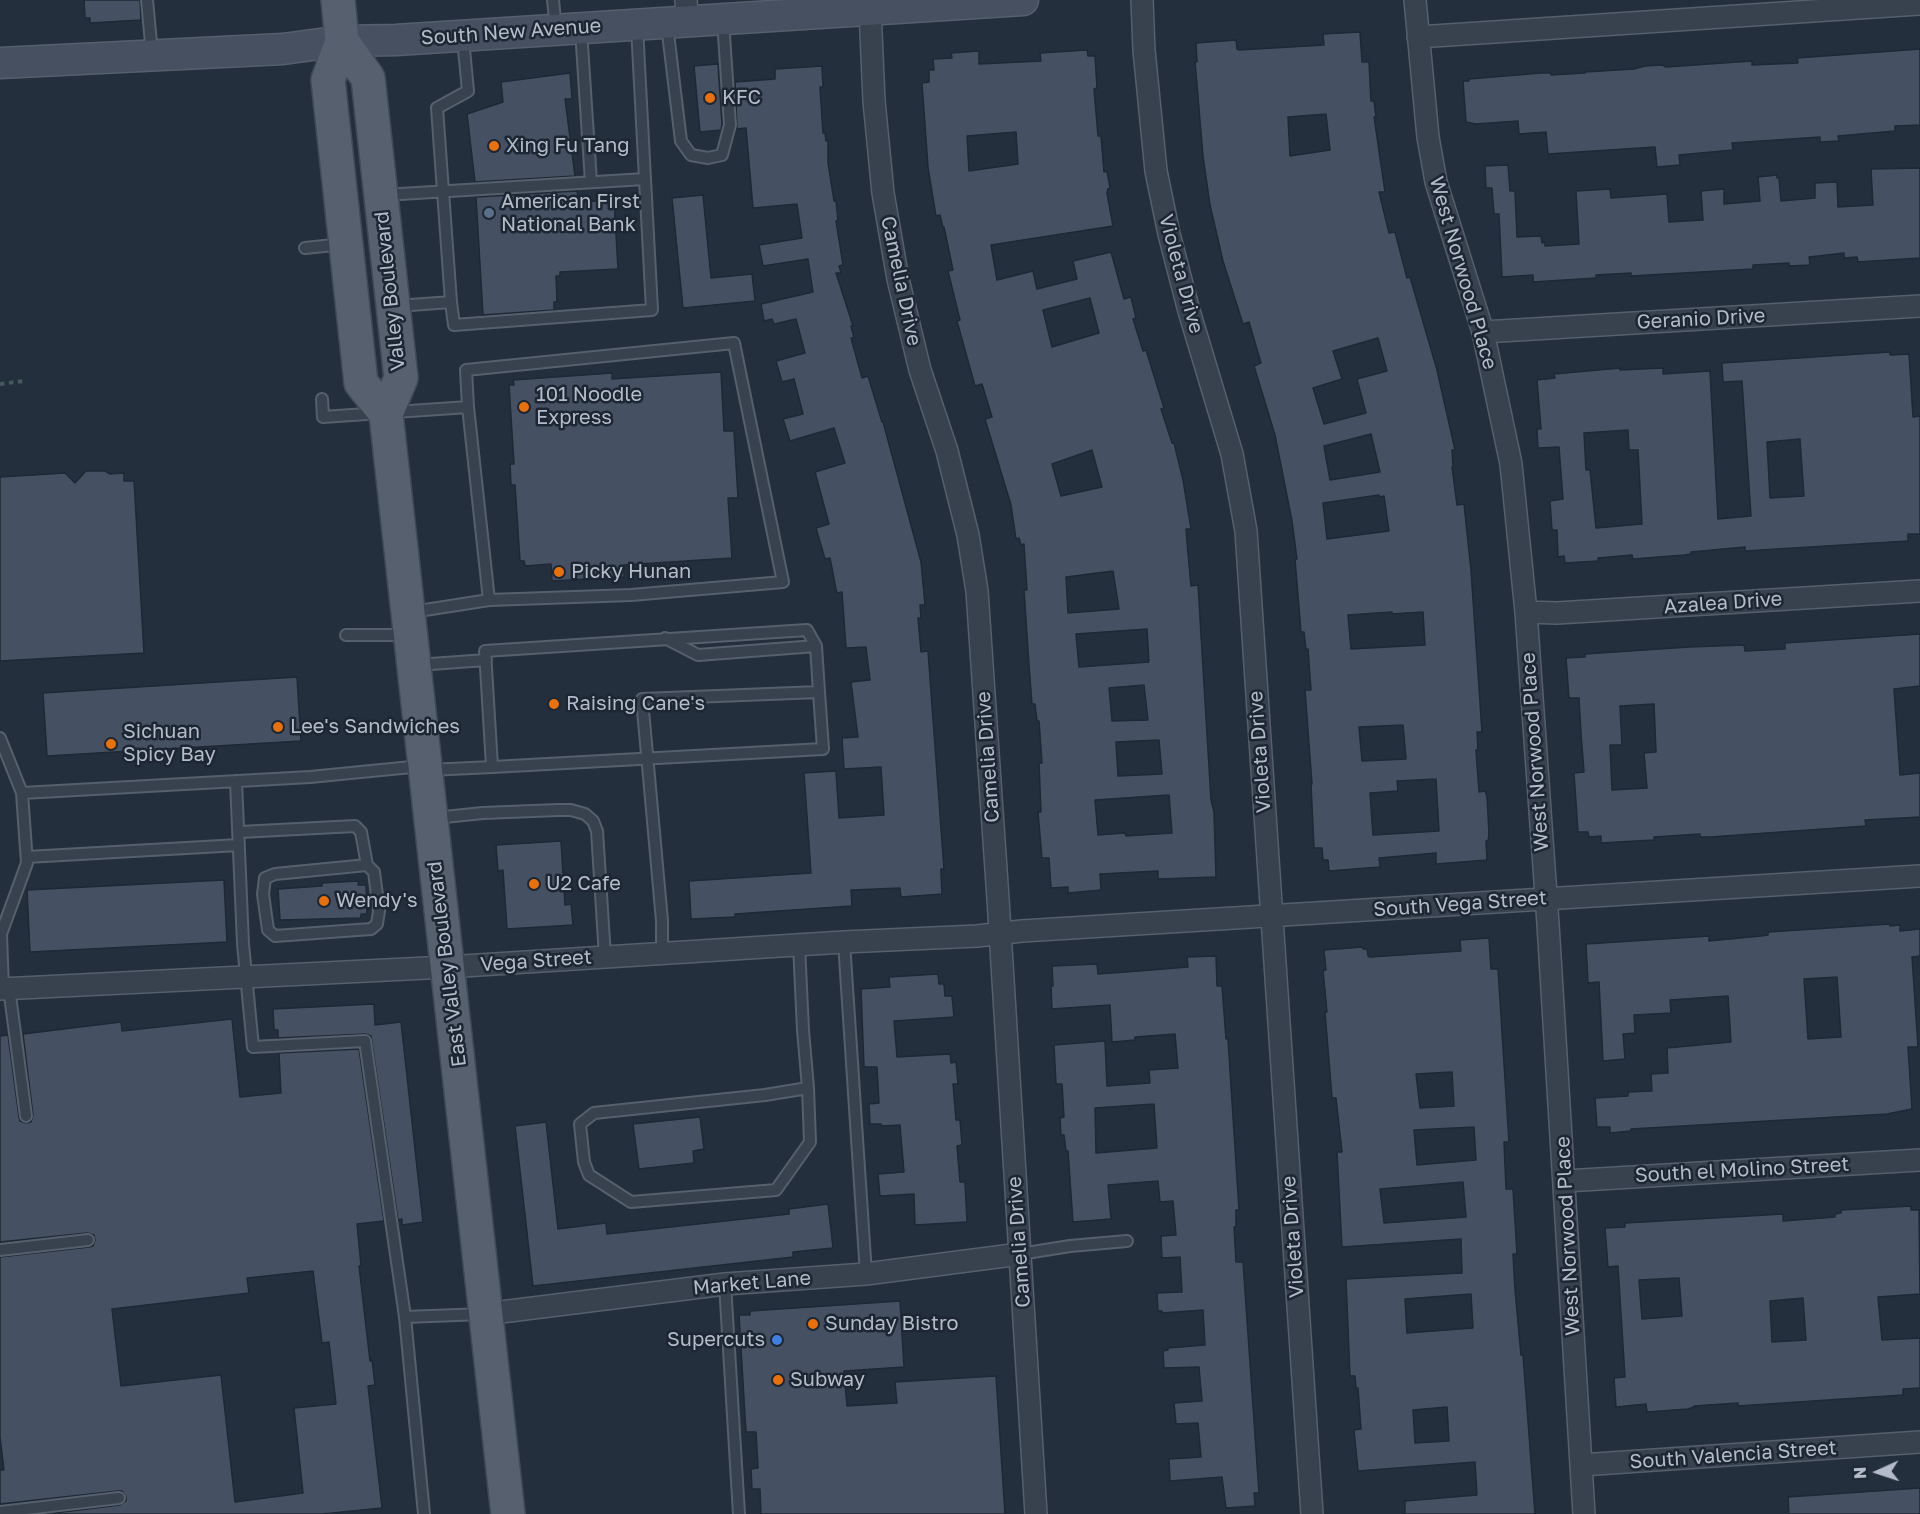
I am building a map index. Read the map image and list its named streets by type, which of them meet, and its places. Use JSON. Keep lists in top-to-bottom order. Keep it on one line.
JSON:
{"streets":{"main road":["South New Avenue","Valley Boulevard","East Valley Boulevard"],"street":["West Norwood Place","Violeta Drive","Camelia Drive","Geranio Drive","Azalea Drive","South Vega Street","Vega Street","South el Molino Street","Market Lane","South Valencia Street"]},"crossings":[["South New Avenue","Camelia Drive"],["South New Avenue","Valley Boulevard"],["West Norwood Place","Geranio Drive"],["West Norwood Place","Azalea Drive"],["West Norwood Place","South Vega Street"],["West Norwood Place","South el Molino Street"],["West Norwood Place","South Valencia Street"],["Violeta Drive","South Vega Street"],["Camelia Drive","South Vega Street"],["Camelia Drive","Vega Street"],["Camelia Drive","Market Lane"],["Valley Boulevard","East Valley Boulevard"],["South Vega Street","Vega Street"],["Vega Street","East Valley Boulevard"],["East Valley Boulevard","Market Lane"]],"places":["KFC","Xing Fu Tang","American First National Bank","101 Noodle Express","Picky Hunan","Raising Cane's","Lee's Sandwiches","Sichuan Spicy Bay","U2 Cafe","Wendy's","Sunday Bistro","Supercuts","Subway"],"north":"left"}
